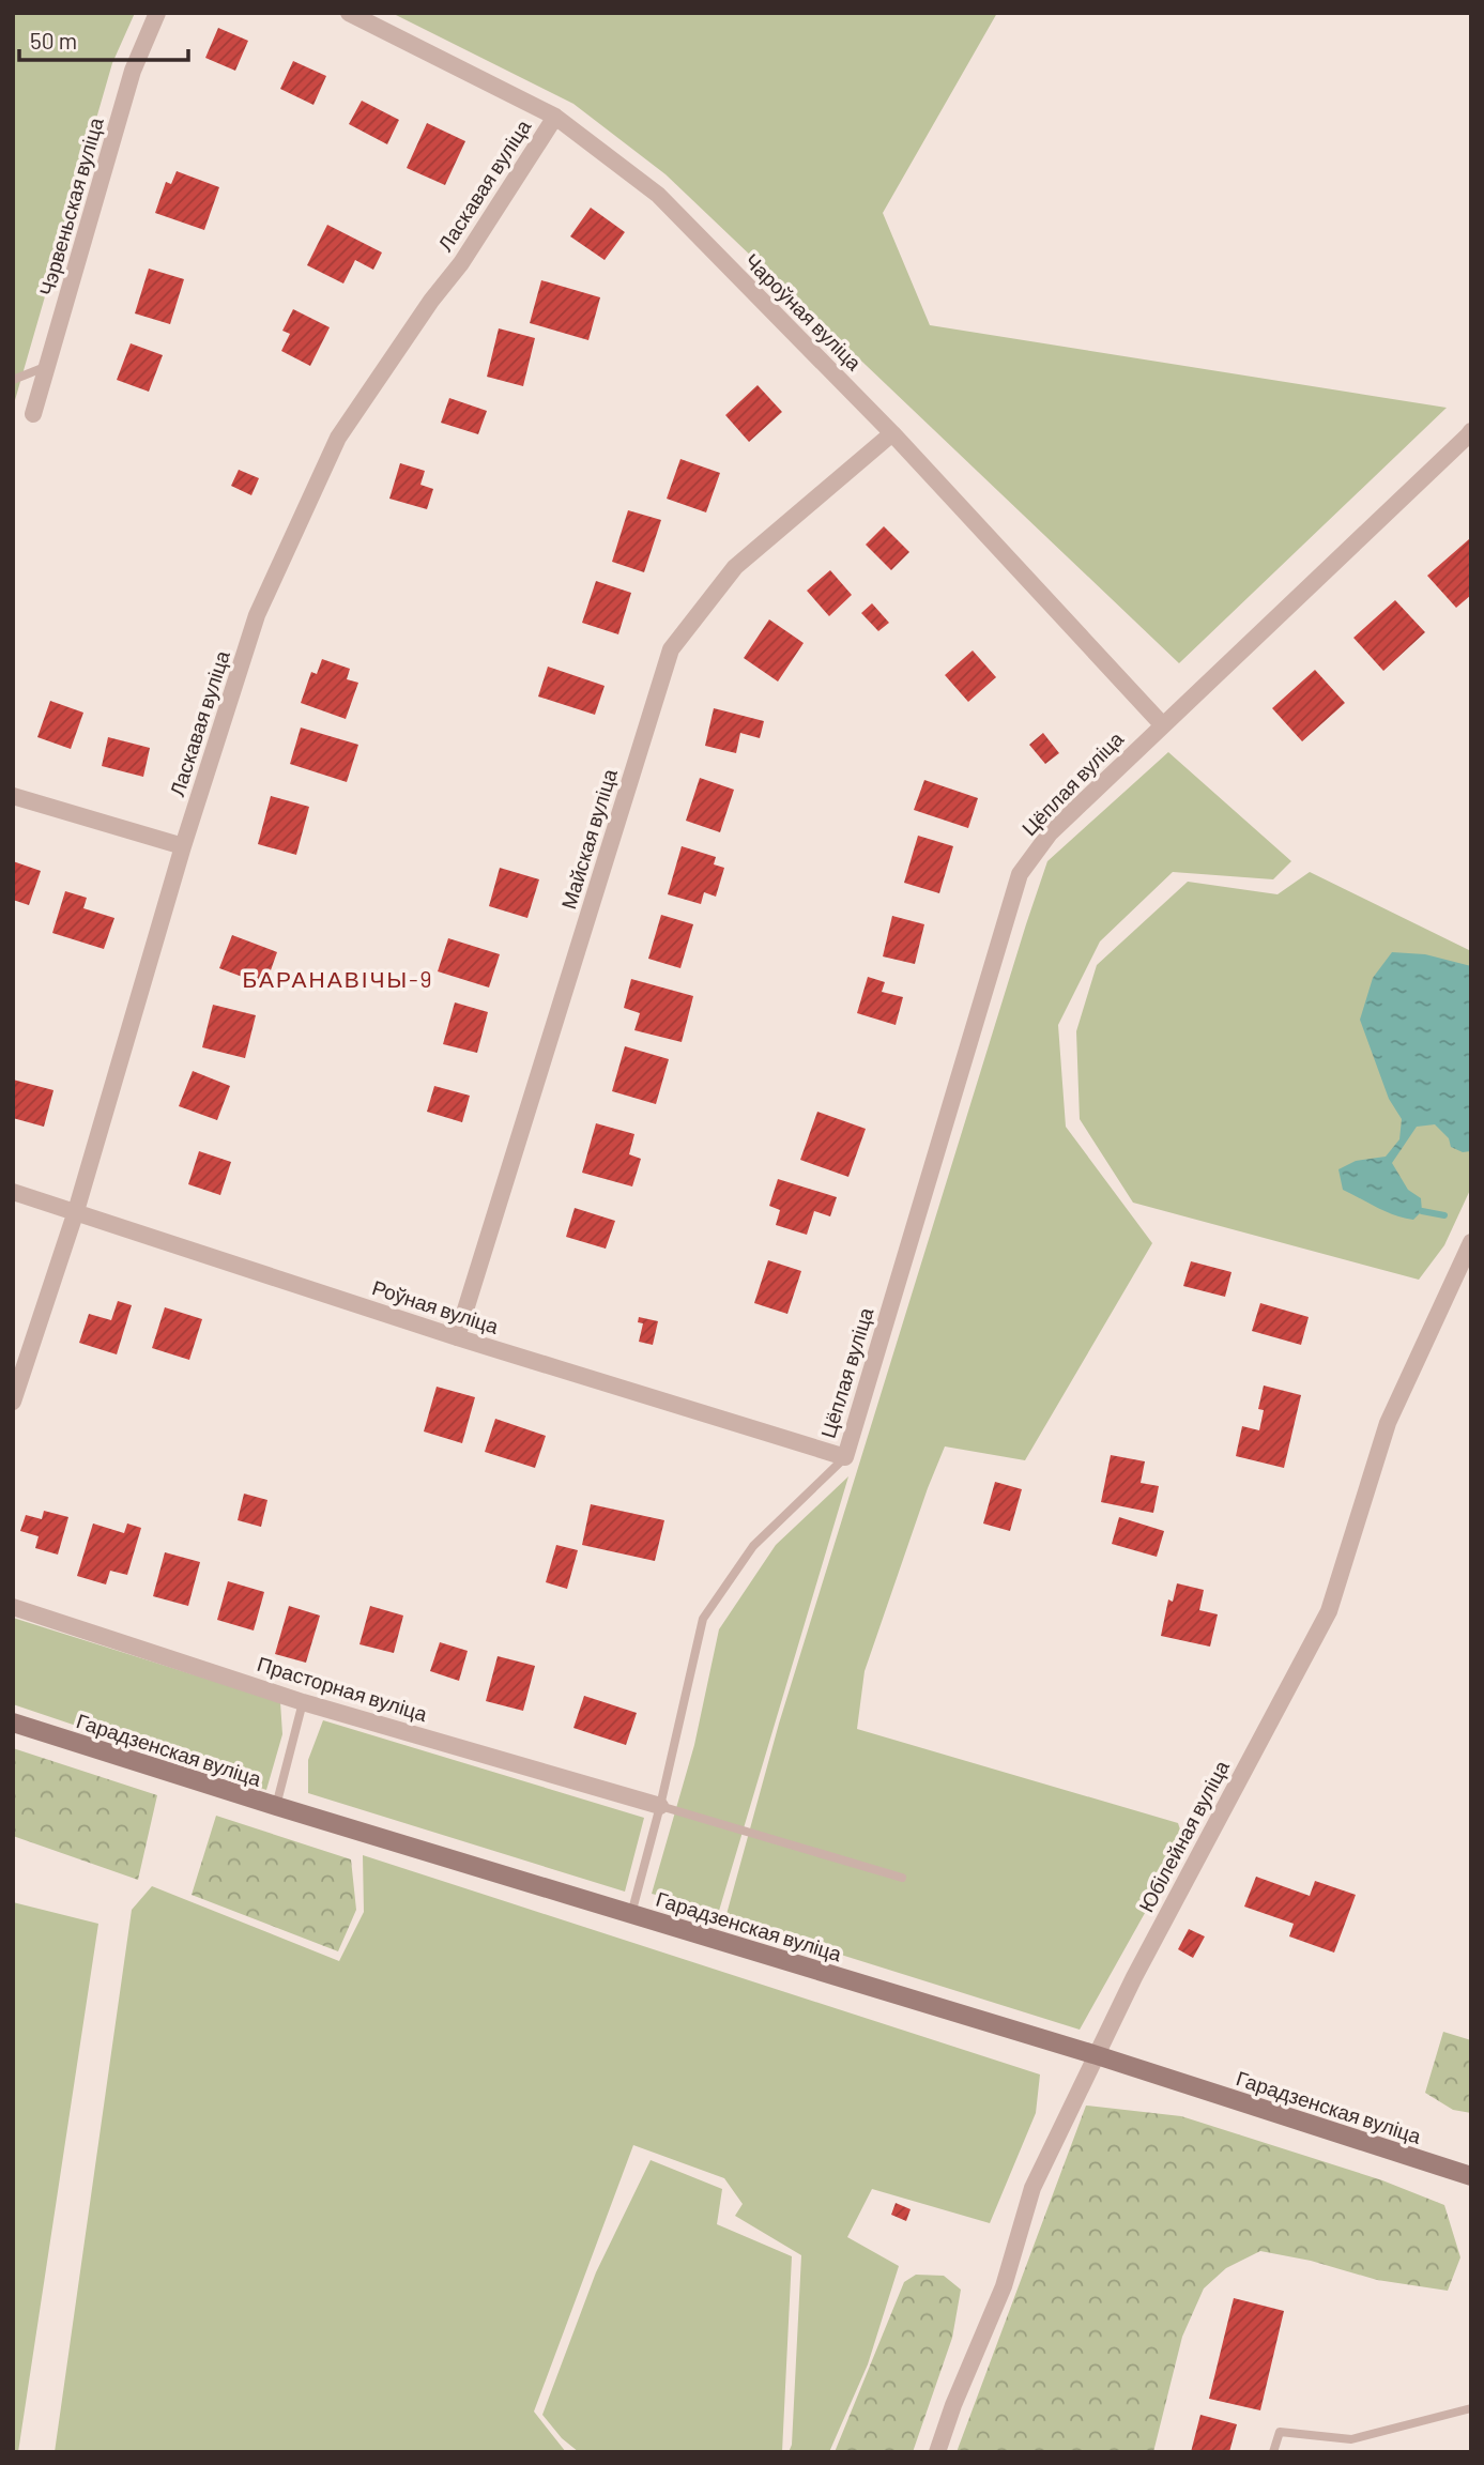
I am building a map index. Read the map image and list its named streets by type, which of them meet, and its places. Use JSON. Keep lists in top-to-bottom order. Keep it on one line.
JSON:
{"streets":{"main road":["Гарадзенская вуліца"],"street":["Ласкавая вуліца","Чэрвеньская вуліца","Чароўная вуліца","Цёплая вуліца","Майская вуліца","Роўная вуліца","Прасторная вуліца","Юбілейная вуліца"]},"crossings":[["Ласкавая вуліца","Чароўная вуліца"],["Ласкавая вуліца","Роўная вуліца"],["Чароўная вуліца","Цёплая вуліца"],["Чароўная вуліца","Майская вуліца"],["Цёплая вуліца","Роўная вуліца"],["Майская вуліца","Роўная вуліца"],["Гарадзенская вуліца","Юбілейная вуліца"]],"districts":["БАРАНАВІЧЫ-9"],"scale_bar":"50 m"}
